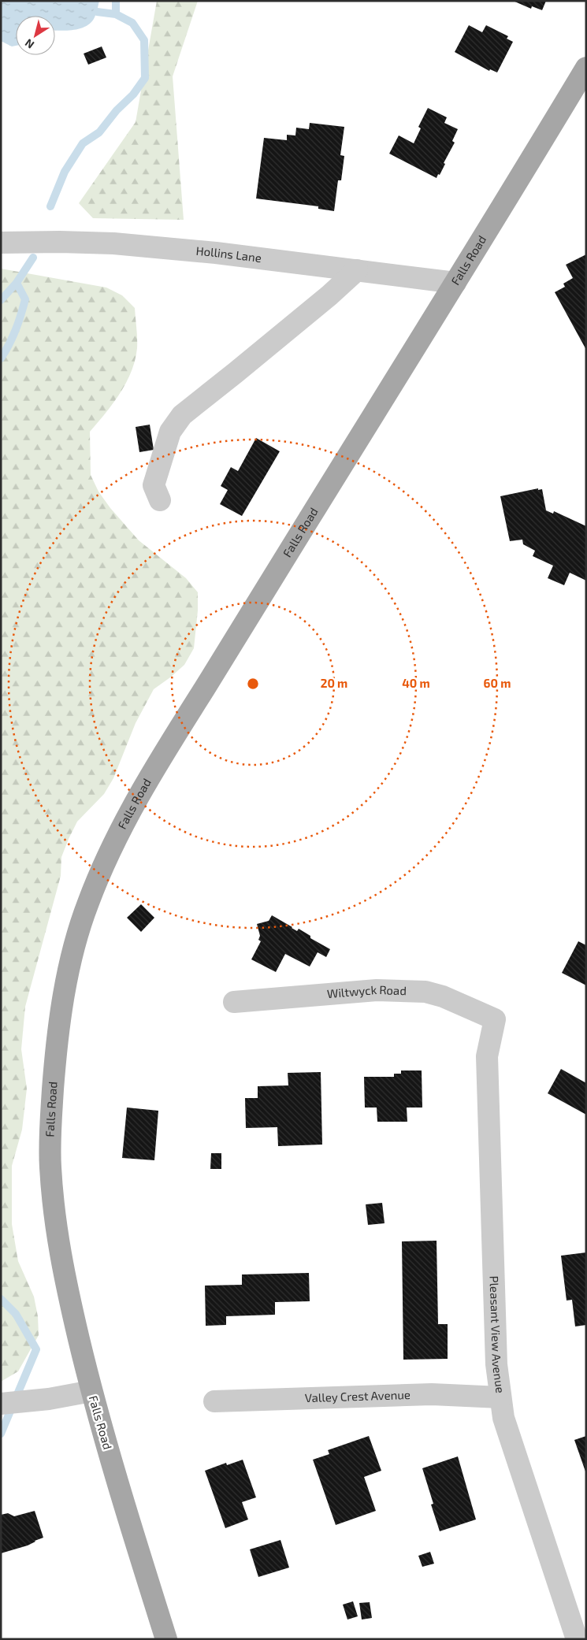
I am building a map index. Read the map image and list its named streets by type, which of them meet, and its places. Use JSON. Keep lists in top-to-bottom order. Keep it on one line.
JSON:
{"streets":{"main road":["Falls Road"],"street":["Hollins Lane","Wiltwyck Road","Pleasant View Avenue","Valley Crest Avenue"]},"crossings":[["Hollins Lane","Falls Road"],["Wiltwyck Road","Pleasant View Avenue"],["Pleasant View Avenue","Valley Crest Avenue"]],"north":"bottom left","rings":["20 m","40 m","60 m"]}
